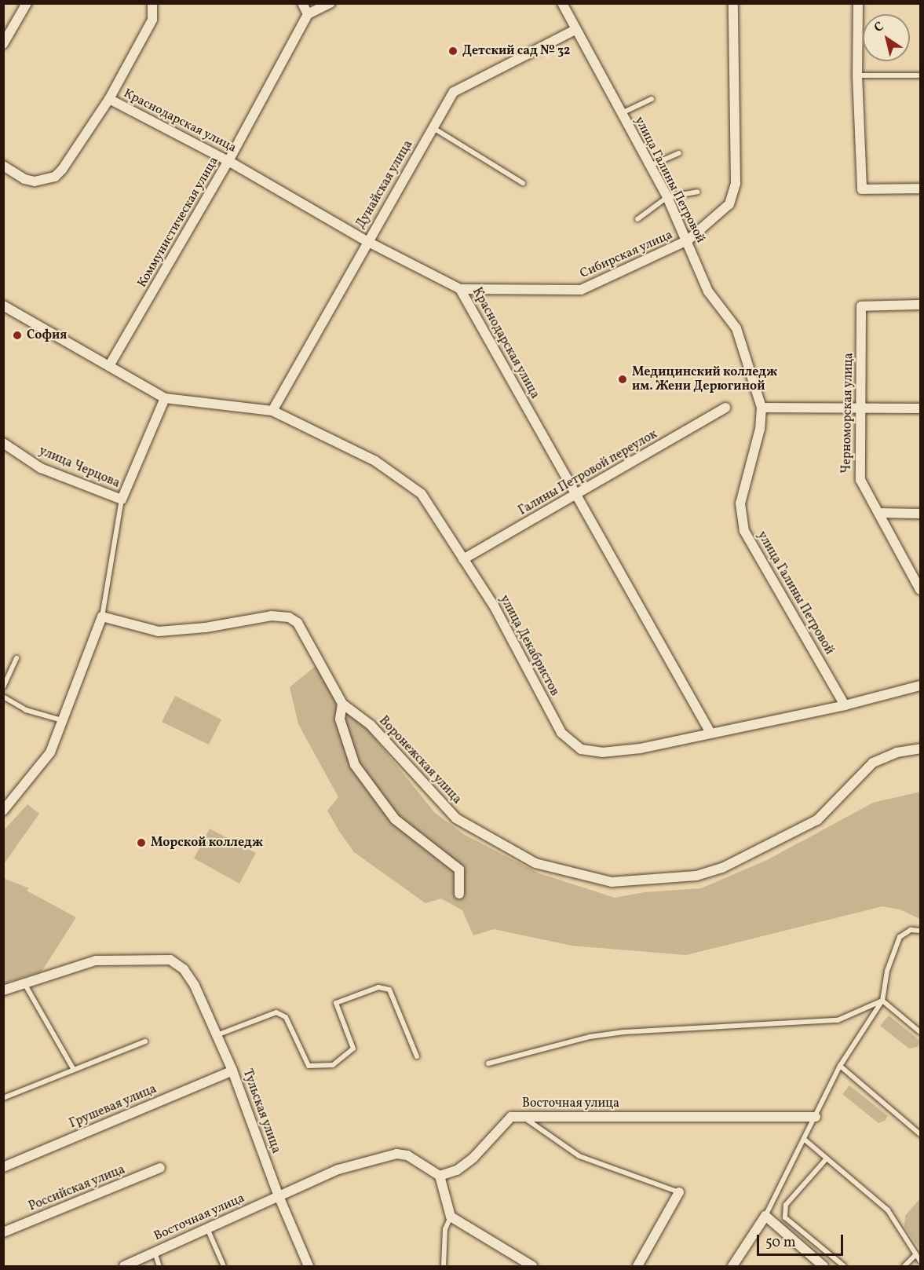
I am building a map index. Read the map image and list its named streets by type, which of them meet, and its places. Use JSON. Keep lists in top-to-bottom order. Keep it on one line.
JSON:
{"streets":{"street":["Краснодарская улица","улица Галины Петровой","Дунайская улица","Коммунистическая улица","Сибирская улица","Черноморская улица","улица Черцова","Галины Петровой переулок","улица Декабристов","Воронежская улица","Восточная улица","Грушевая улица","Тульская улица","Российская улица"]},"crossings":[["Краснодарская улица","Дунайская улица"],["Краснодарская улица","Коммунистическая улица"],["Краснодарская улица","Сибирская улица"],["Краснодарская улица","Галины Петровой переулок"],["Краснодарская улица","улица Декабристов"],["улица Галины Петровой","Дунайская улица"],["улица Галины Петровой","Сибирская улица"],["улица Галины Петровой","улица Декабристов"],["Дунайская улица","улица Декабристов"],["Коммунистическая улица","улица Декабристов"],["Галины Петровой переулок","улица Декабристов"],["Восточная улица","Тульская улица"],["Грушевая улица","Тульская улица"]],"places":["Детский сад № 32","София","Медицинский колледж им. Жени Дерюгиной","Морской колледж"],"scale_bar":"50 m","north":"top left"}
